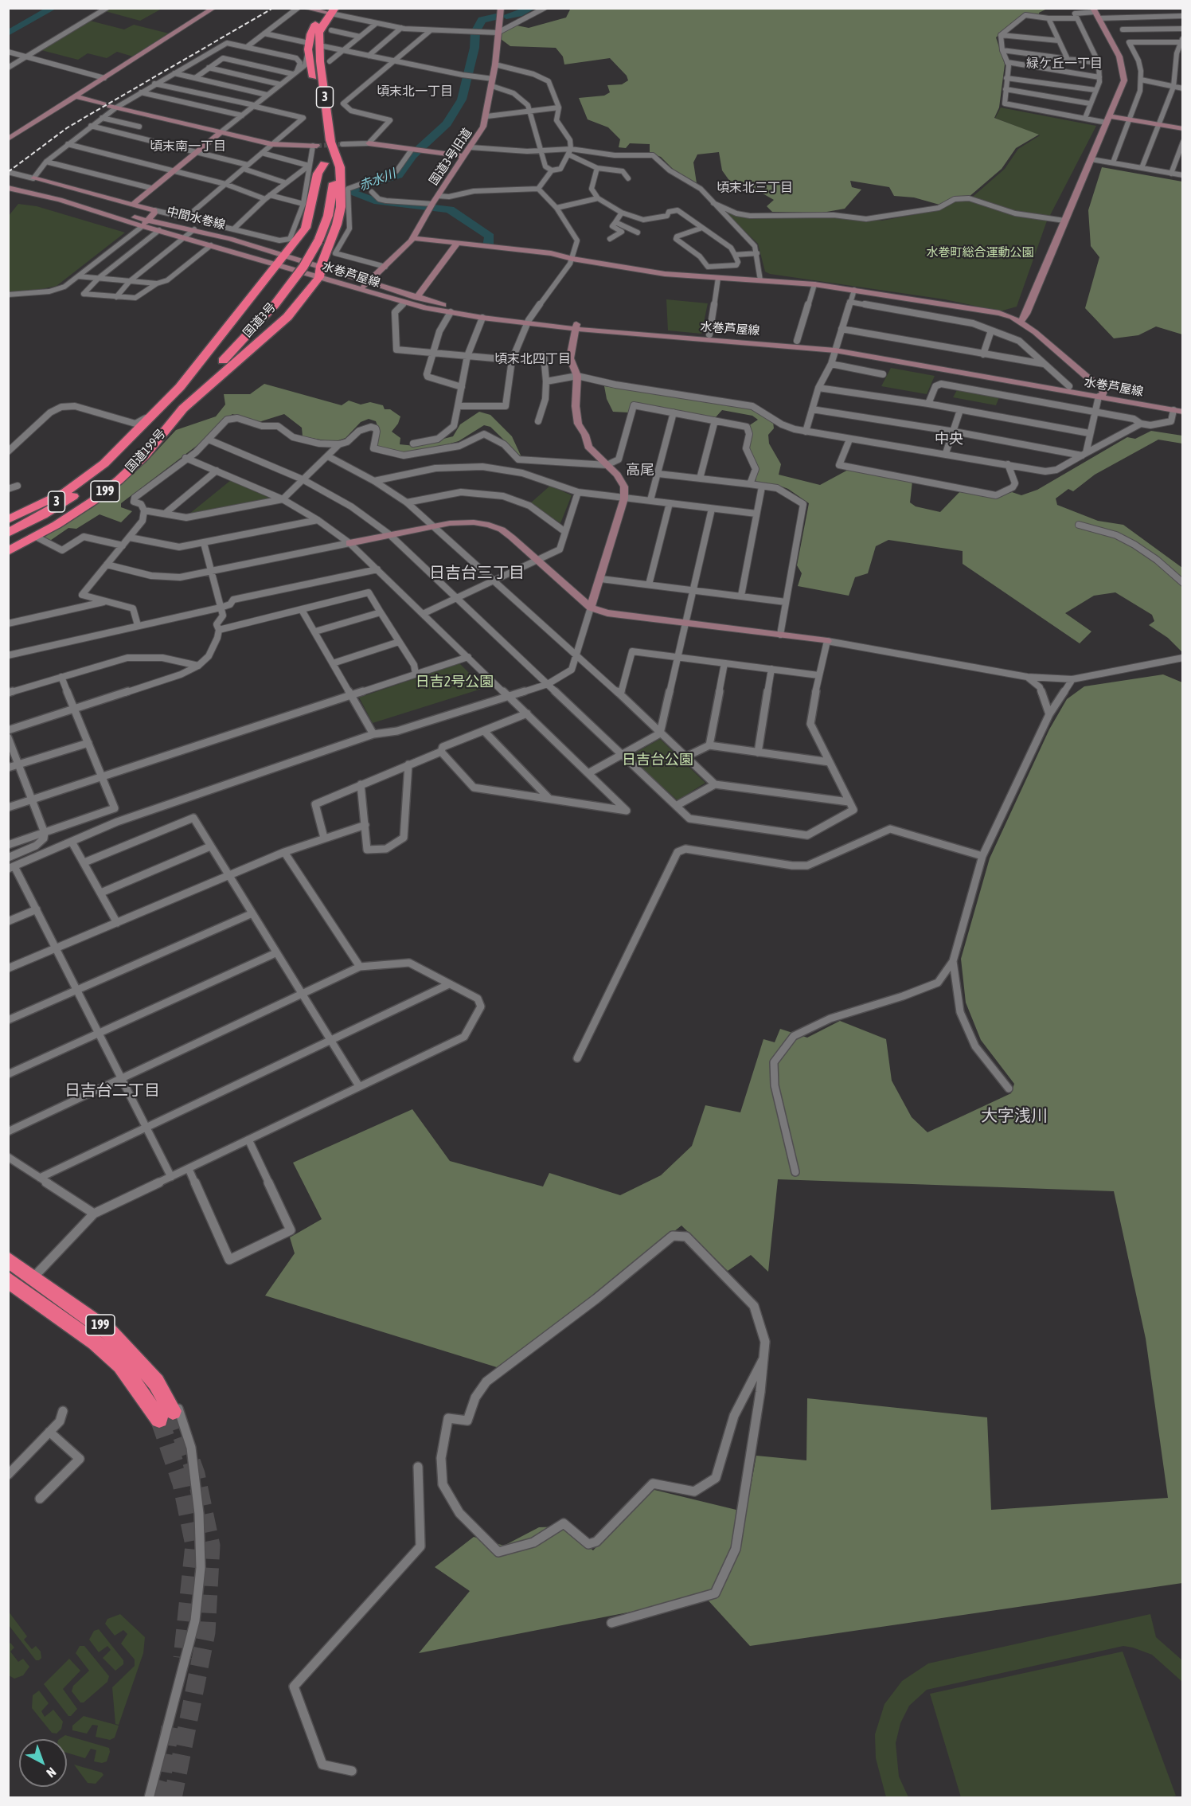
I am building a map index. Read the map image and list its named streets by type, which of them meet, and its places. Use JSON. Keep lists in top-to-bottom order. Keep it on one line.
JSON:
{"streets":{"highway":["3","国道3号","国道199号","199"],"street":["国道3号旧道","中間水巻線","水巻芦屋線"]},"crossings":[["国道3号旧道","水巻芦屋線"],["中間水巻線","水巻芦屋線"],["国道3号","国道199号"],["国道3号","199"]],"districts":["緑ケ丘一丁目","頃末北一丁目","頃末南一丁目","頃末北三丁目","頃末北四丁目","中央","高尾","日吉台三丁目","日吉台二丁目","大字浅川"],"water":["赤水川"],"parks":["水巻町総合運動公園","日吉2号公園","日吉台公園"],"north":"bottom right"}
